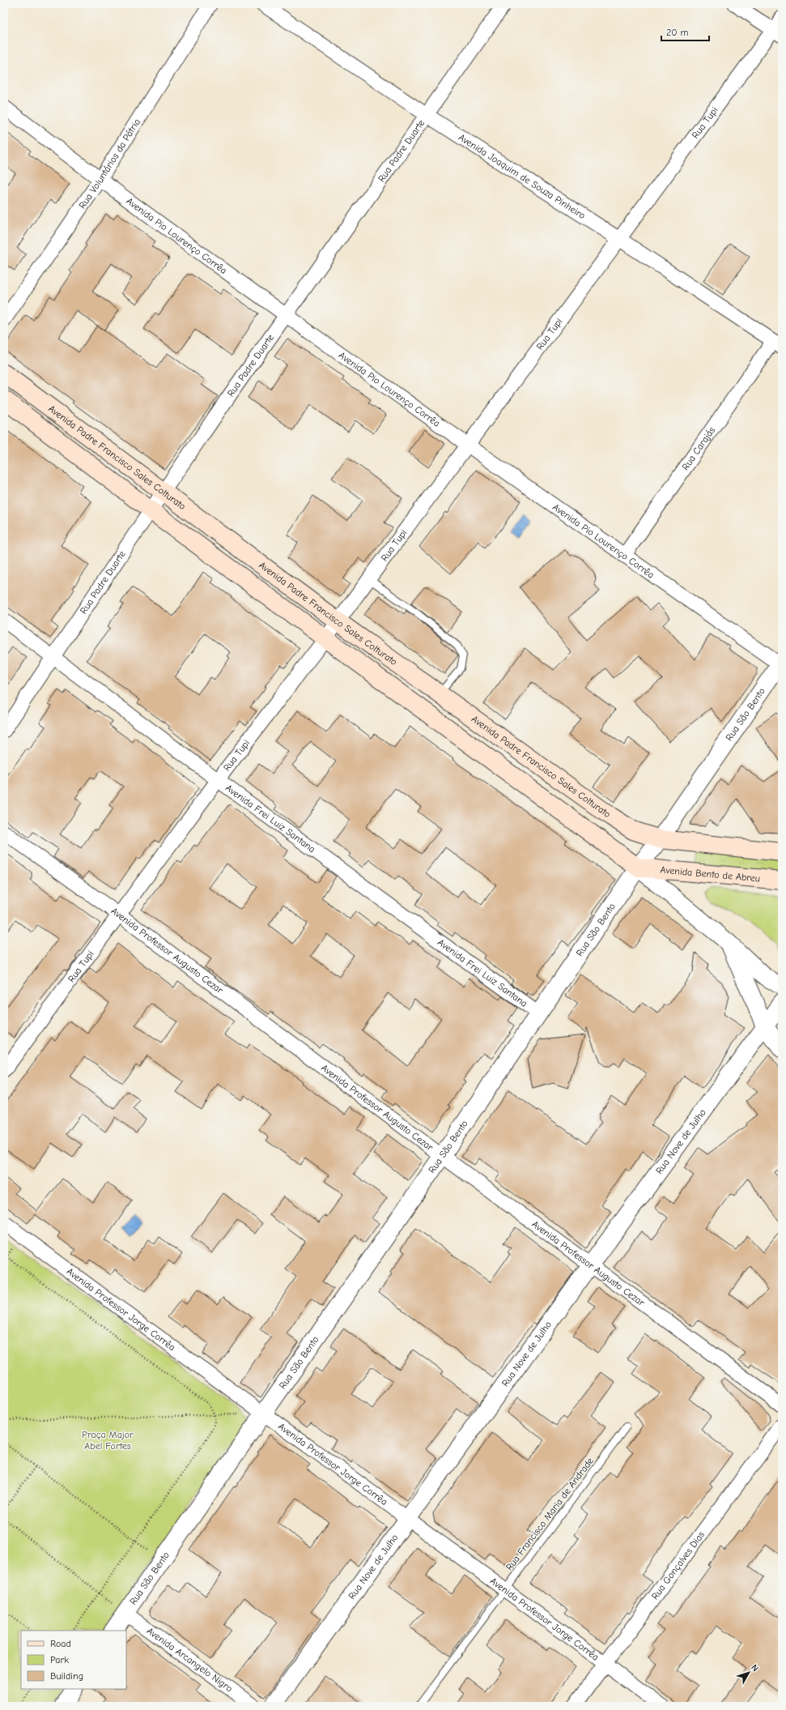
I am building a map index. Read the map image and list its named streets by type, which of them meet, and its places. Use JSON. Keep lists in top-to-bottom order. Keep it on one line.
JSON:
{"streets":{"main road":["Avenida Padre Francisco Sales Colturato","Avenida Bento de Abreu"],"street":["Rua Tupi","Rua Padre Duarte","Rua Voluntários da Pátria","Avenida Joaquim de Souza Pinheiro","Avenida Pio Lourenço Corrêa","Rua Carajás","Rua São Bento","Avenida Frei Luiz Santana","Avenida Professor Augusto Cezar","Rua Nove de Julho","Avenida Professor Jorge Corrêa","Rua Gonçalves Dias","Avenida Arcangelo Nigro"],"lane":["Rua Francisco Maria de Andrade"]},"crossings":[["Rua Tupi","Avenida Joaquim de Souza Pinheiro"],["Rua Tupi","Avenida Pio Lourenço Corrêa"],["Rua Tupi","Avenida Padre Francisco Sales Colturato"],["Rua Tupi","Avenida Frei Luiz Santana"],["Rua Tupi","Avenida Professor Augusto Cezar"],["Rua Padre Duarte","Avenida Joaquim de Souza Pinheiro"],["Rua Padre Duarte","Avenida Pio Lourenço Corrêa"],["Rua Padre Duarte","Avenida Padre Francisco Sales Colturato"],["Rua Padre Duarte","Avenida Frei Luiz Santana"],["Rua Voluntários da Pátria","Avenida Pio Lourenço Corrêa"],["Avenida Joaquim de Souza Pinheiro","Rua Carajás"],["Avenida Pio Lourenço Corrêa","Rua Carajás"],["Avenida Pio Lourenço Corrêa","Rua São Bento"],["Avenida Padre Francisco Sales Colturato","Rua São Bento"],["Rua São Bento","Avenida Frei Luiz Santana"],["Rua São Bento","Avenida Bento de Abreu"],["Rua São Bento","Avenida Professor Augusto Cezar"],["Rua São Bento","Avenida Professor Jorge Corrêa"],["Rua São Bento","Avenida Arcangelo Nigro"],["Avenida Professor Augusto Cezar","Rua Nove de Julho"],["Rua Nove de Julho","Avenida Professor Jorge Corrêa"],["Avenida Professor Jorge Corrêa","Rua Francisco Maria de Andrade"],["Avenida Professor Jorge Corrêa","Rua Gonçalves Dias"]],"parks":["Praça Major Abel Fortes"],"legend":["Road","Park","Building"],"scale_bar":"20 m","north":"top right"}
